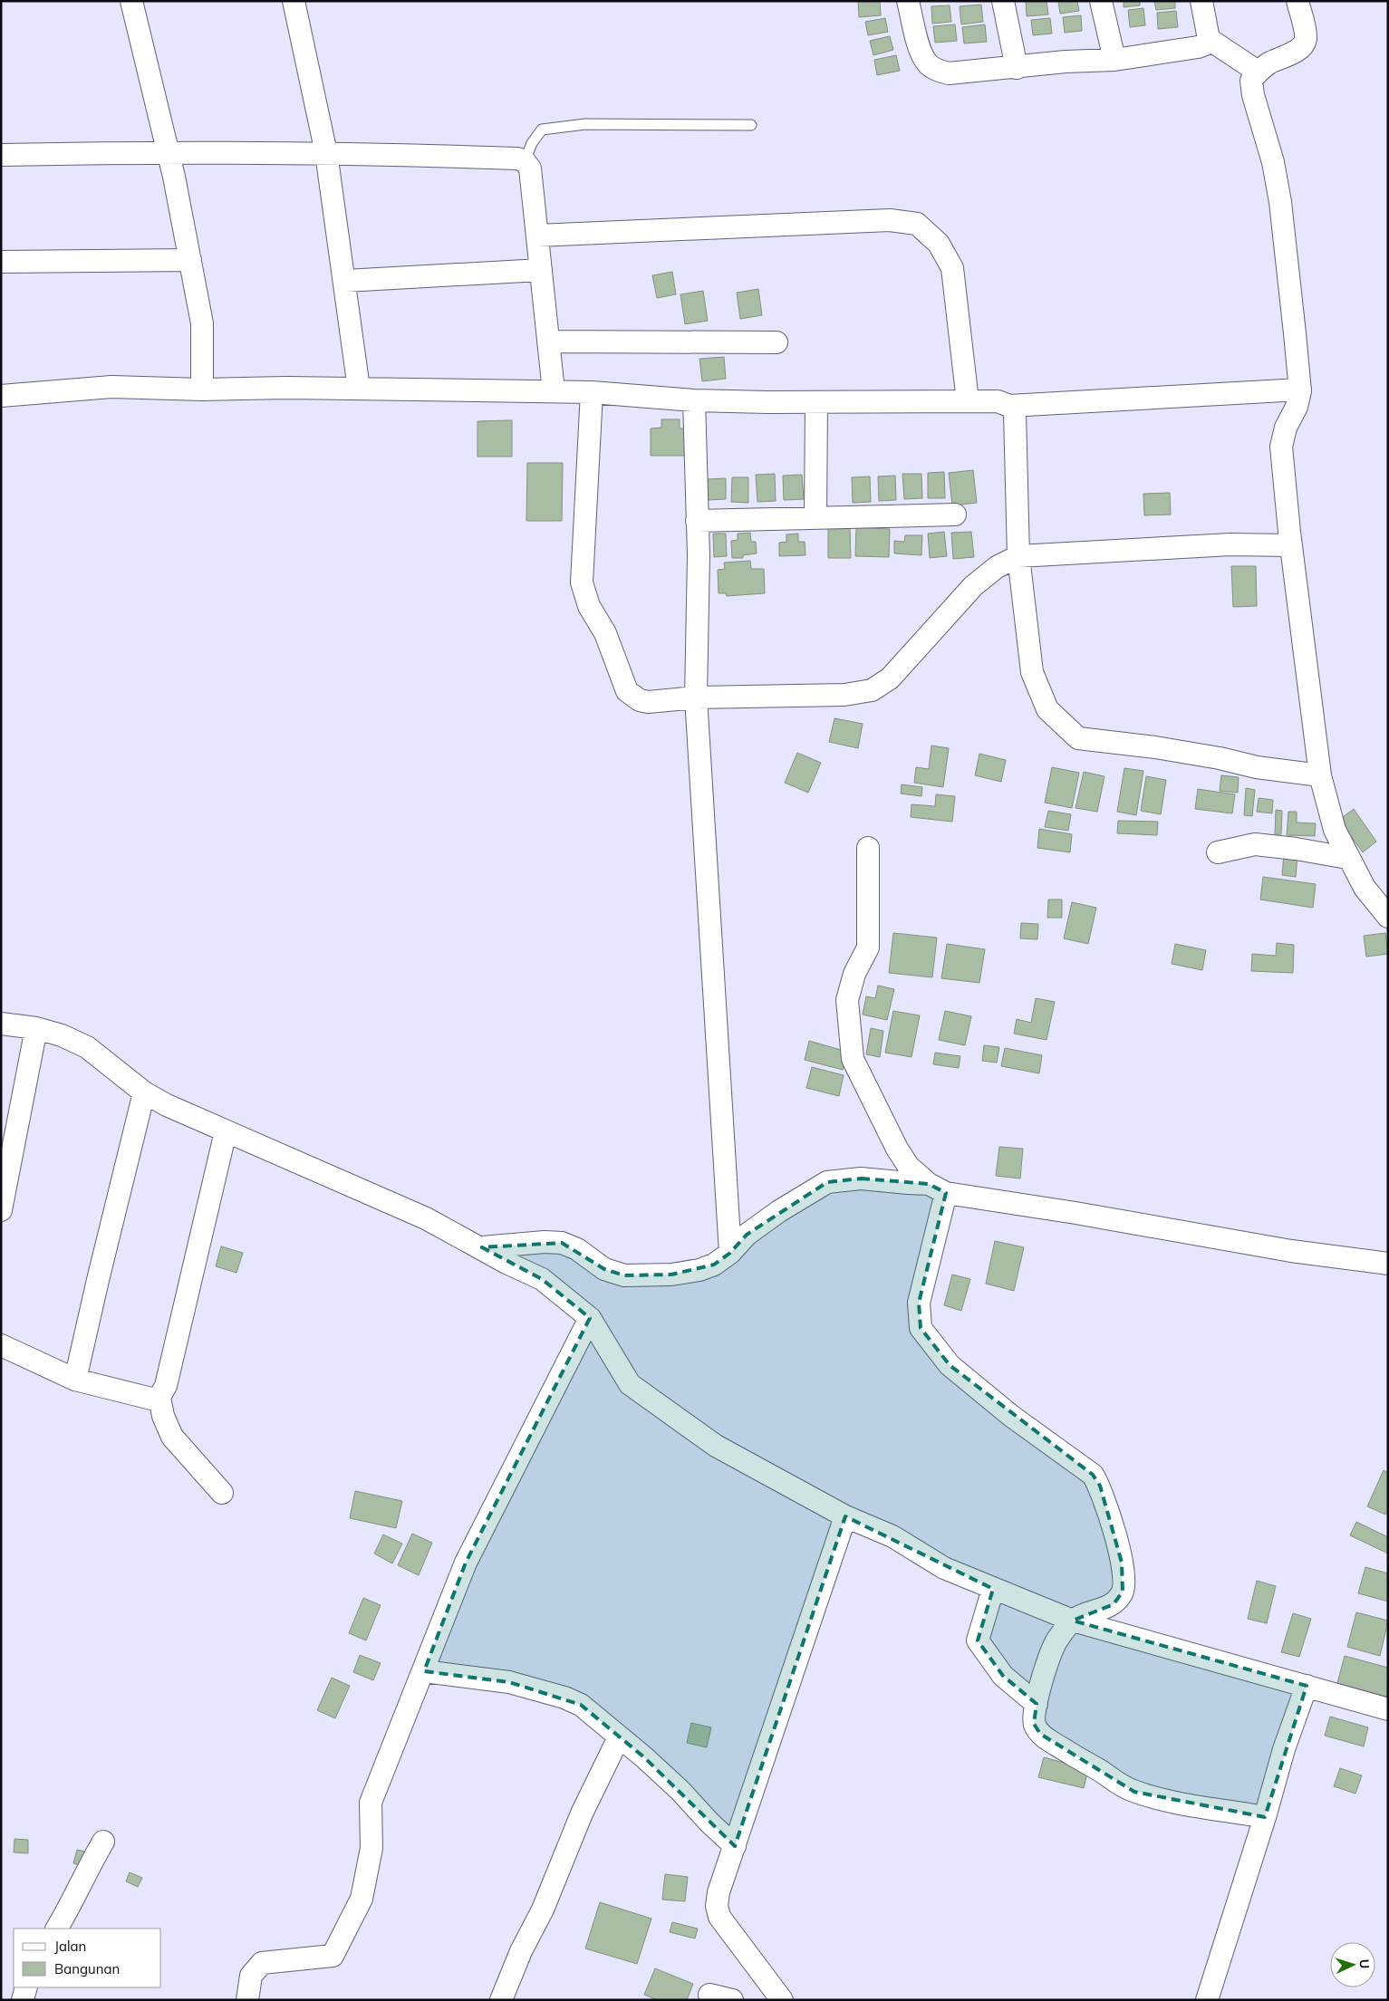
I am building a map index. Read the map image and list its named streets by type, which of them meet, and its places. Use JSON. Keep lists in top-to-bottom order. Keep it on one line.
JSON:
{"legend":["Jalan","Bangunan"],"north":"right"}
